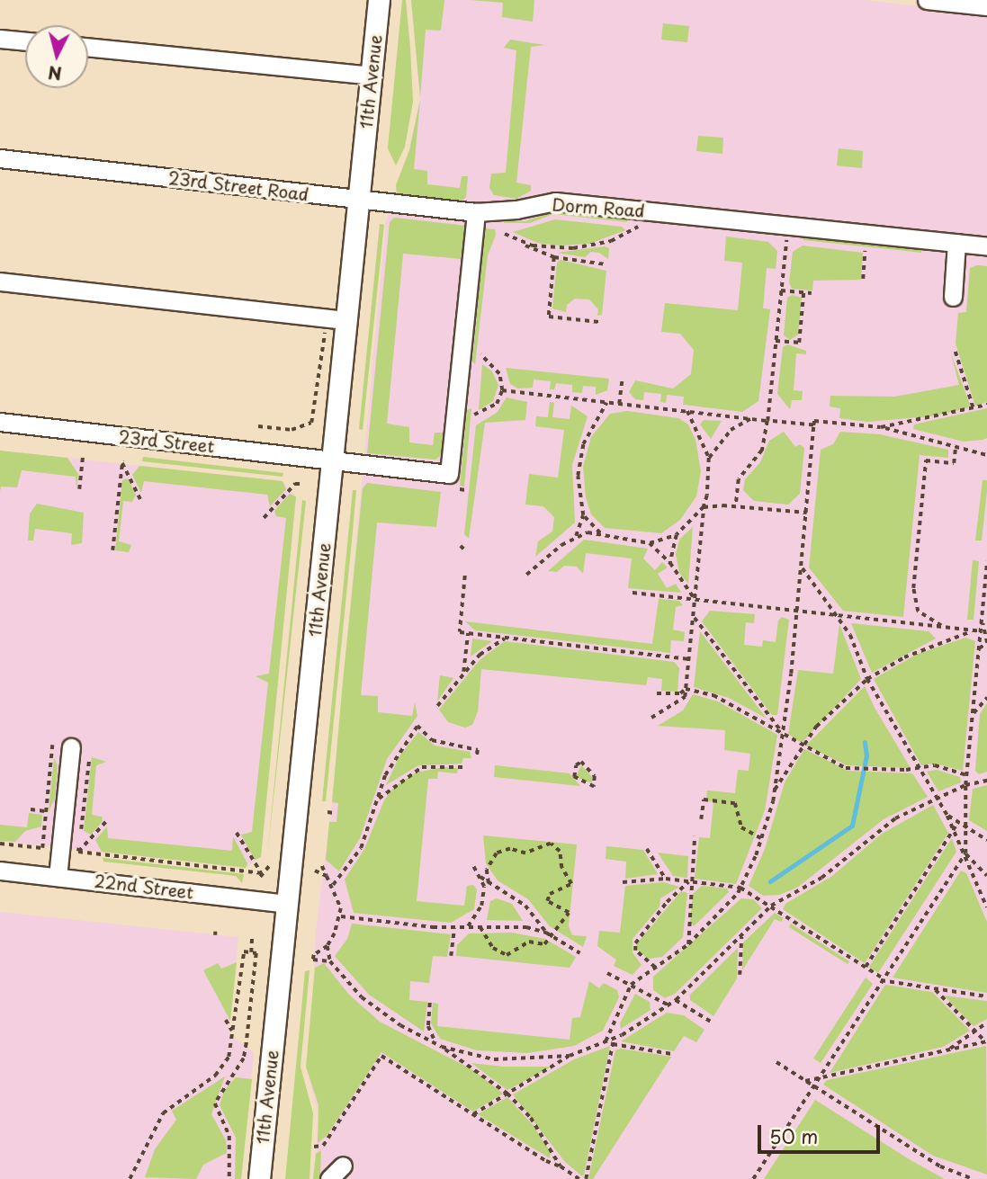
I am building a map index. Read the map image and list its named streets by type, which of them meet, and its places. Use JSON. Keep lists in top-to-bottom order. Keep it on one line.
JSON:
{"streets":{"main road":["11th Avenue"],"street":["23rd Street Road","Dorm Road","23rd Street","22nd Street"]},"crossings":[["11th Avenue","23rd Street Road"],["11th Avenue","23rd Street"],["11th Avenue","22nd Street"],["23rd Street Road","Dorm Road"]],"scale_bar":"50 m","north":"bottom"}
